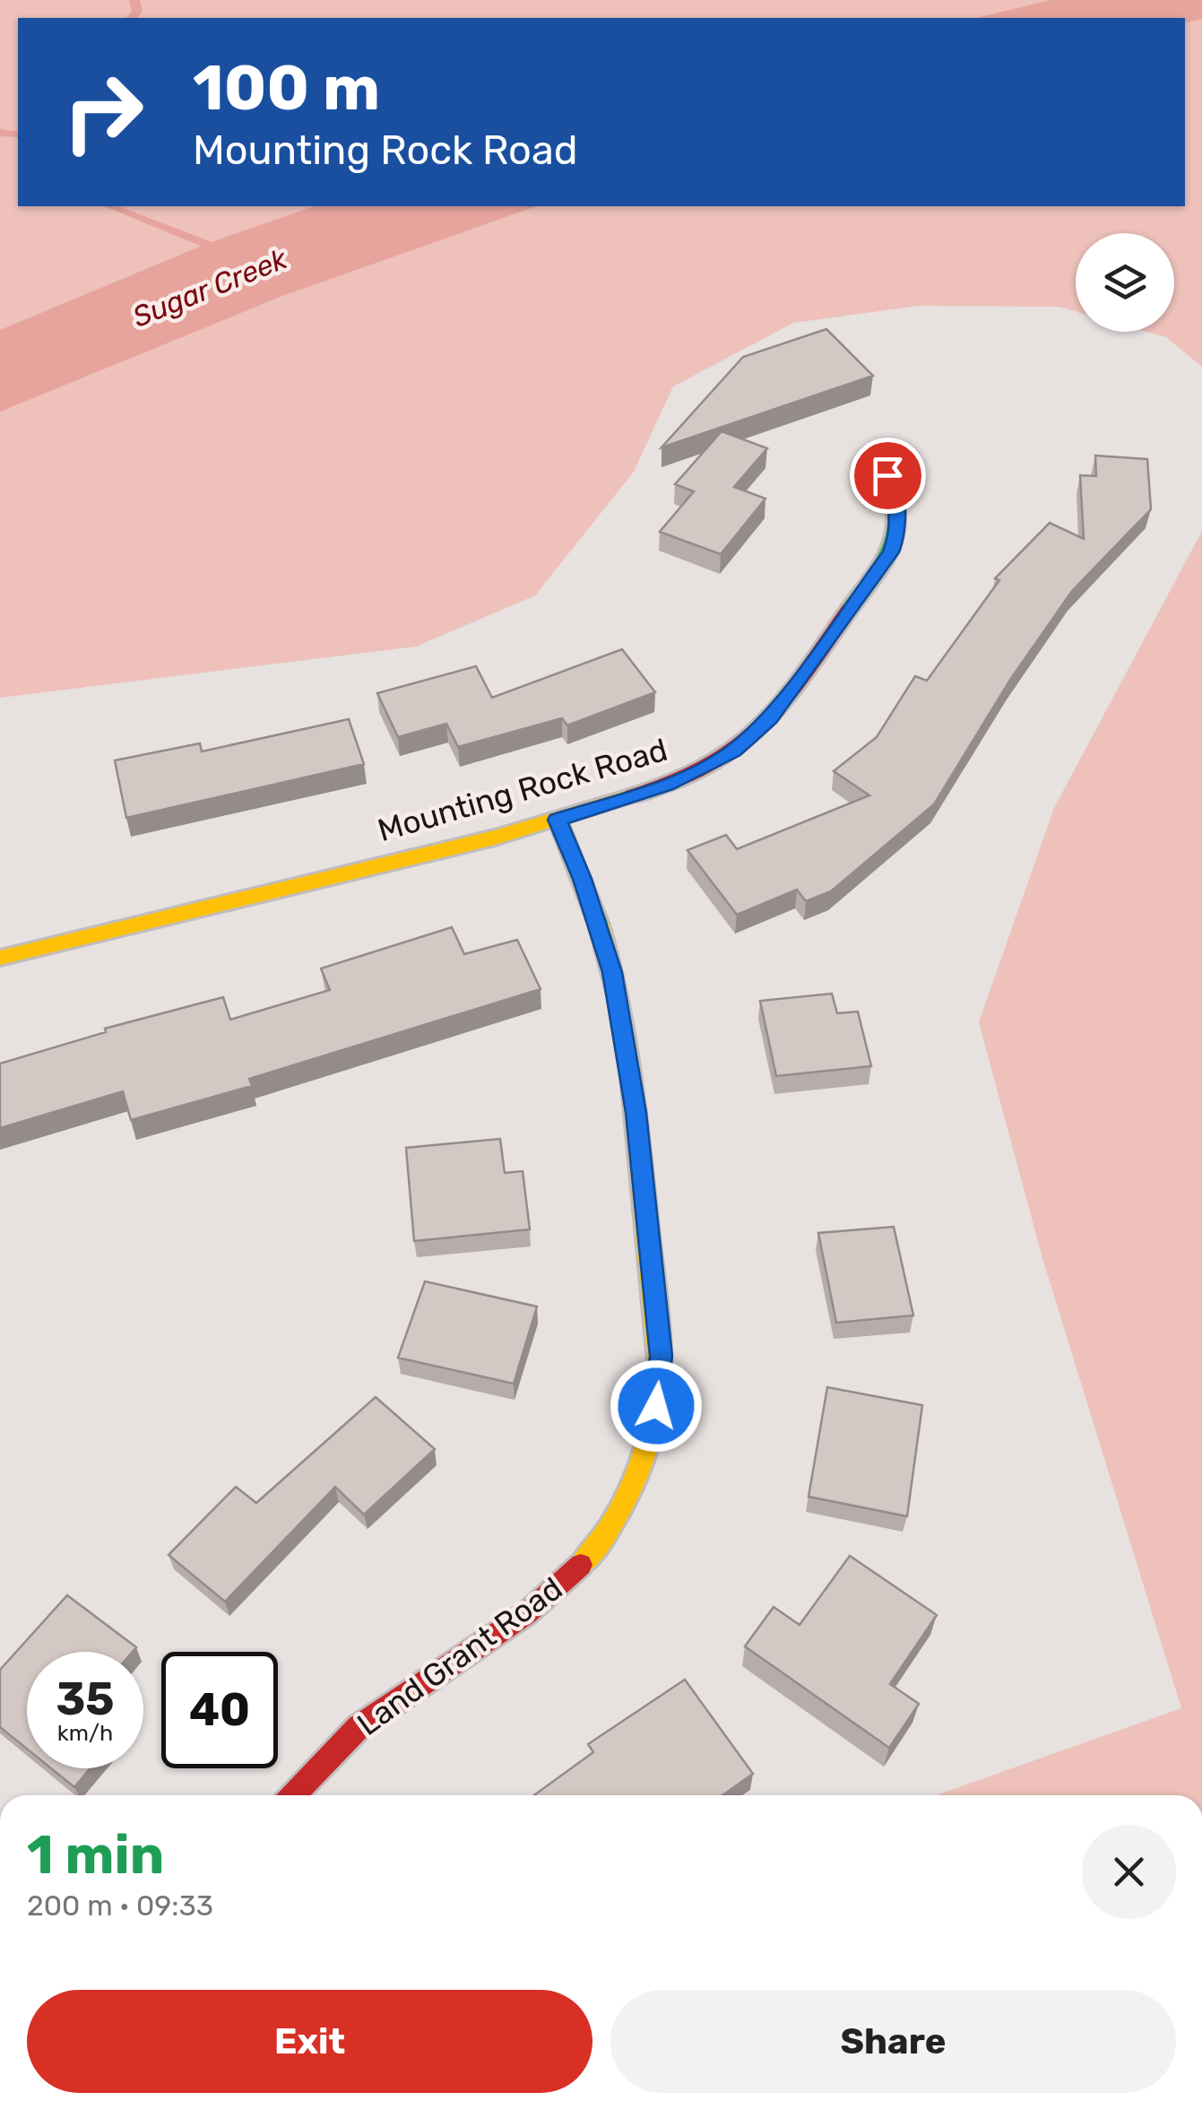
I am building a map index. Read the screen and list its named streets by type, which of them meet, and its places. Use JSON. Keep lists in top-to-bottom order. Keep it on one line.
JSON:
{"streets":{"street":["Mounting Rock Road","Land Grant Road"]},"crossings":[["Mounting Rock Road","Land Grant Road"]],"water":["Sugar Creek"],"page":{"turn":["100 m","Mounting Rock Road"],"speed":"35 km/h","limit":"40","heading":["1 min","200 m · 09:33"],"buttons":["Exit","Share"]}}
